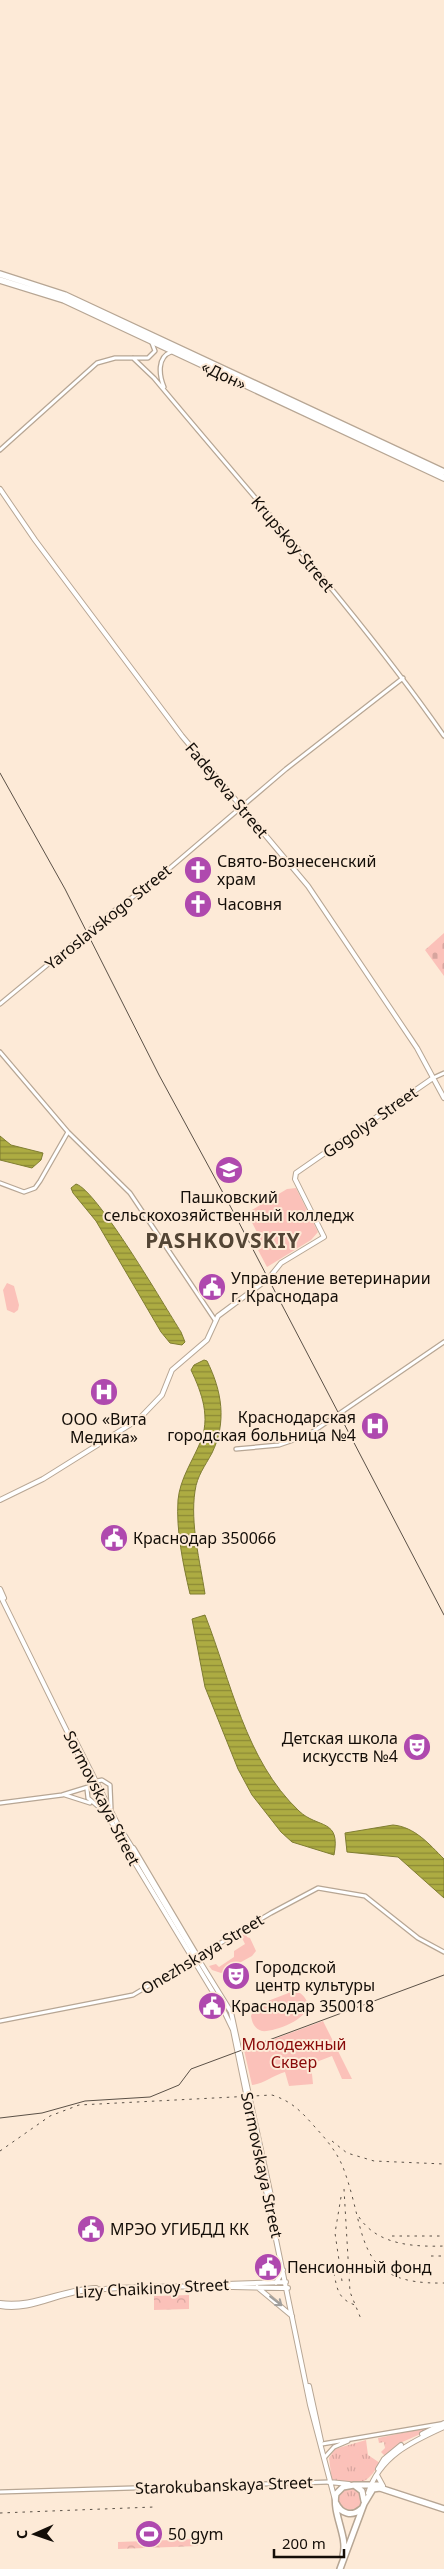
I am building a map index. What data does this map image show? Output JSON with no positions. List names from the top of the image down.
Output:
{
  "streets": {
    "highway": ["«Дон»", "Sormovskaya Street"],
    "main road": [
      "Fadeyeva Street",
      "Gogolya Street",
      "Lizy Chaikinoy Street",
      "Starokubanskaya Street"
    ],
    "street": ["Krupskoy Street", "Yaroslavskogo Street", "Onezhskaya Street"]
  },
  "crossings": [
    ["Krupskoy Street", "Yaroslavskogo Street"],
    ["Fadeyeva Street", "Yaroslavskogo Street"],
    ["Fadeyeva Street", "Gogolya Street"],
    ["Sormovskaya Street", "Onezhskaya Street"],
    ["Sormovskaya Street", "Lizy Chaikinoy Street"],
    ["Sormovskaya Street", "Starokubanskaya Street"]
  ],
  "districts": ["PASHKOVSKIY"],
  "parks": ["Молодежный Сквер"],
  "places": {
    "church": ["Свято-Вознесенский храм", "Часовня"],
    "school or university": ["Пашковский сельскохозяйственный колледж"],
    "public building": [
      "Управление ветеринарии г. Краснодара",
      "Краснодар 350066",
      "Краснодар 350018",
      "МРЭО УГИБДД КК",
      "Пенсионный фонд"
    ],
    "hospital": ["ООО «Вита Медика»", "Краснодарская городская больница №4"],
    "theatre": ["Детская школа искусств №4", "Городской центр культуры"],
    "sports": ["50 gym"]
  },
  "scale_bar": "200 m",
  "north": "left"
}
